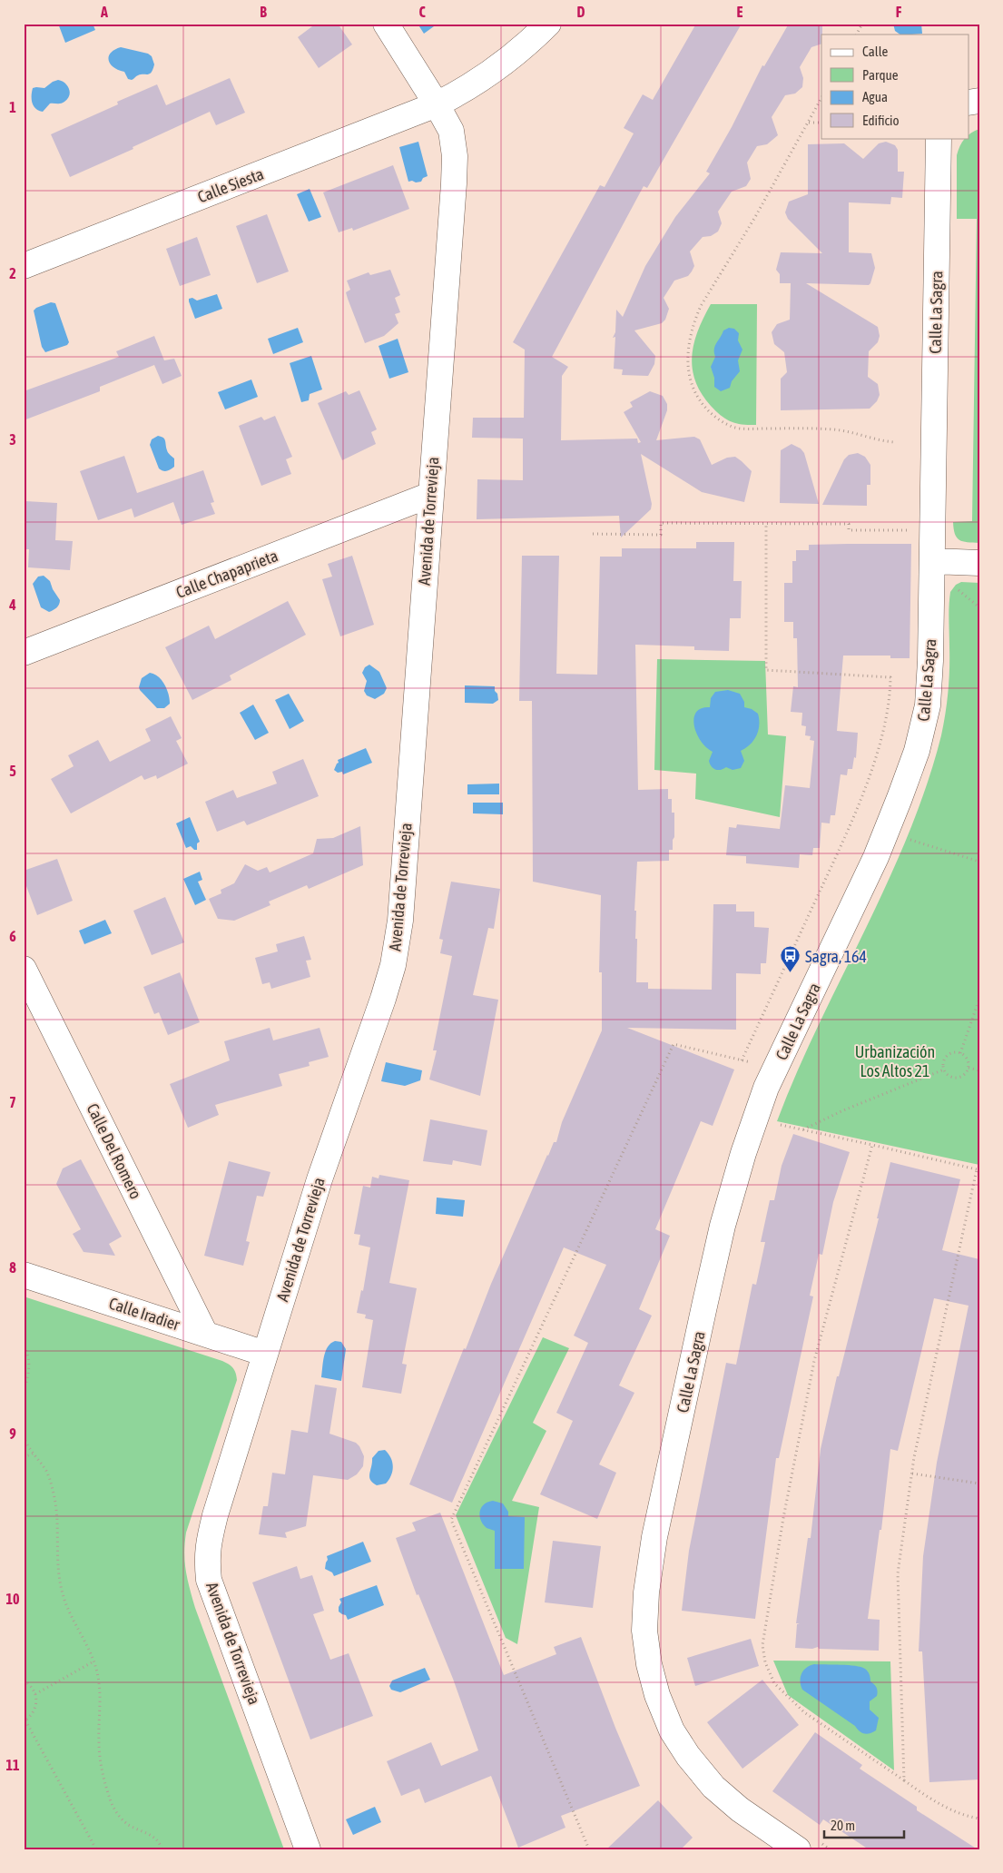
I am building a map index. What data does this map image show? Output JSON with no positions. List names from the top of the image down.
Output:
{
  "streets": {
    "street": [
      "Calle Siesta",
      "Calle La Sagra",
      "Avenida de Torrevieja",
      "Calle Chapaprieta",
      "Calle Del Romero",
      "Calle Iradier"
    ]
  },
  "crossings": [
    ["Calle Siesta", "Avenida de Torrevieja"],
    ["Avenida de Torrevieja", "Calle Chapaprieta"],
    ["Avenida de Torrevieja", "Calle Iradier"],
    ["Calle Del Romero", "Calle Iradier"]
  ],
  "parks": ["Urbanización Los Altos 21"],
  "places": {
    "bus stop": ["Sagra, 164"]
  },
  "legend": [
    "Calle",
    "Parque",
    "Agua",
    "Edificio"
  ],
  "scale_bar": "20 m",
  "grid": {
    "columns": [
      "A",
      "B",
      "C",
      "D",
      "E",
      "F"
    ],
    "rows": [
      "1",
      "2",
      "3",
      "4",
      "5",
      "6",
      "7",
      "8",
      "9",
      "10",
      "11"
    ]
  }
}
